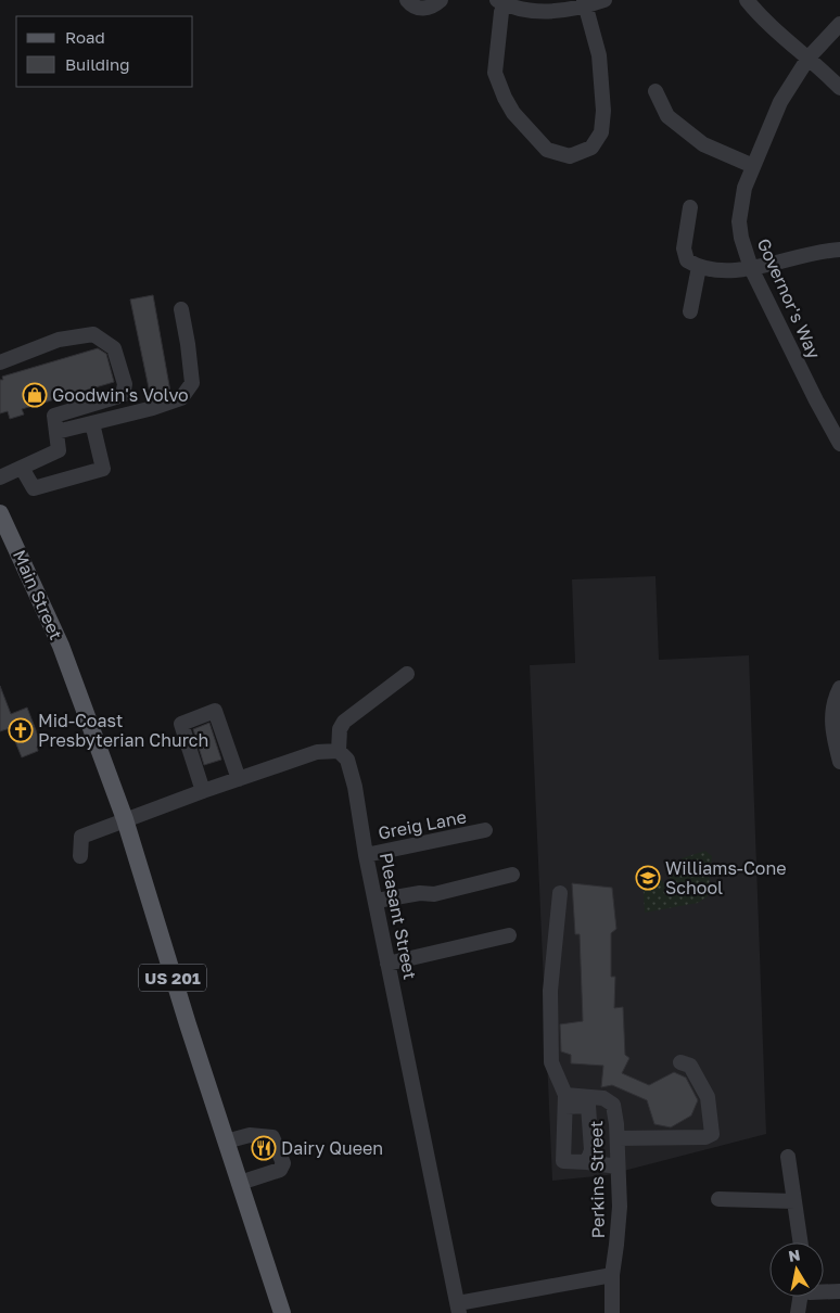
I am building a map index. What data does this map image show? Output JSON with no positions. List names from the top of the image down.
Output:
{
  "streets": {
    "main road": ["Main Street", "US 201"],
    "street": [
      "Governor's Way",
      "Greig Lane",
      "Pleasant Street",
      "Perkins Street"
    ]
  },
  "crossings": [
    ["Main Street", "US 201"],
    ["Greig Lane", "Pleasant Street"]
  ],
  "places": {
    "shop": ["Goodwin's Volvo"],
    "church": ["Mid-Coast Presbyterian Church"],
    "school or university": ["Williams-Cone School"],
    "restaurant": ["Dairy Queen"]
  },
  "legend": ["Road", "Building"],
  "north": "top"
}
